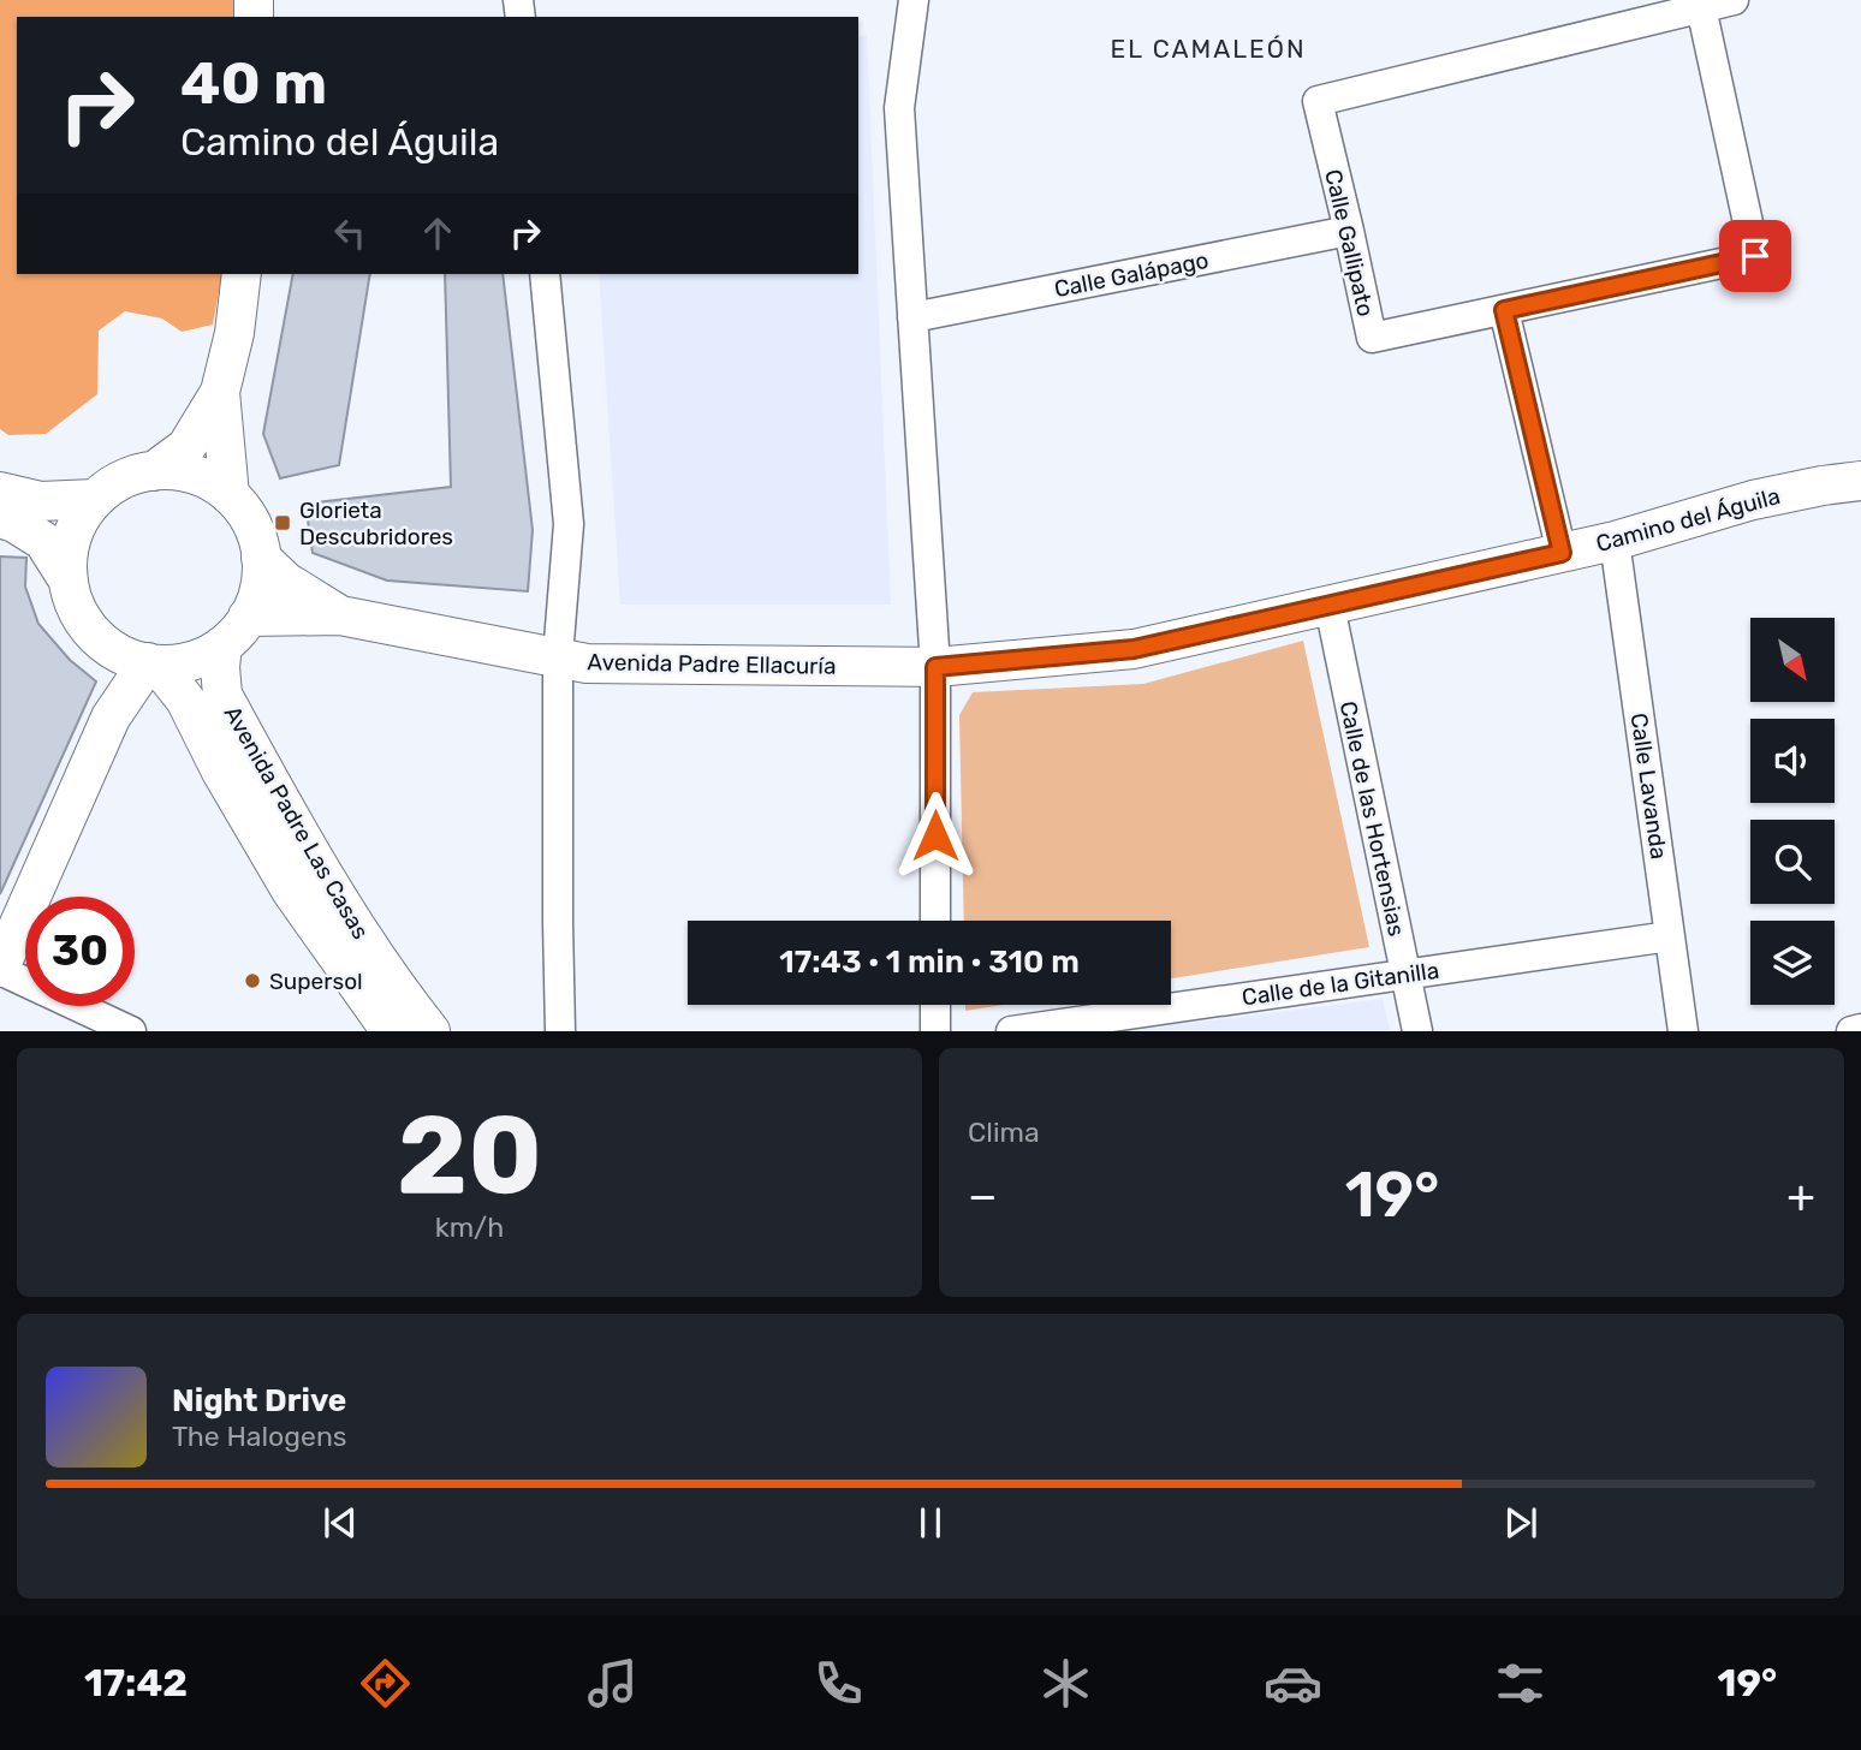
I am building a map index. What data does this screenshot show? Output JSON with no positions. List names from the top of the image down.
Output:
{
  "streets": {
    "street": [
      "Calle Gallipato",
      "Calle Galápago",
      "Camino del Águila",
      "Avenida Padre Ellacuría",
      "Calle Lavanda",
      "Calle de las Hortensias",
      "Avenida Padre Las Casas",
      "Calle de la Gitanilla"
    ]
  },
  "crossings": [
    ["Calle Gallipato", "Calle Galápago"],
    ["Camino del Águila", "Avenida Padre Ellacuría"],
    ["Camino del Águila", "Calle Lavanda"],
    ["Camino del Águila", "Calle de las Hortensias"],
    ["Calle Lavanda", "Calle de la Gitanilla"],
    ["Calle de las Hortensias", "Calle de la Gitanilla"]
  ],
  "districts": ["EL CAMALEÓN"],
  "places": {
    "transit": ["Glorieta Descubridores"],
    "other": ["Supersol"]
  },
  "north": "bottom right",
  "page": {
    "turn": ["40 m", "Camino del Águila"],
    "limit": "30",
    "trip": "17:43 · 1 min · 310 m",
    "tile": [
      ["20", "km/h"],
      "Clima"
    ],
    "heat": ["−", "19°", "+"],
    "song": ["Night Drive", "The Halogens"],
    "tabs": ["17:42", "19°"]
  }
}
